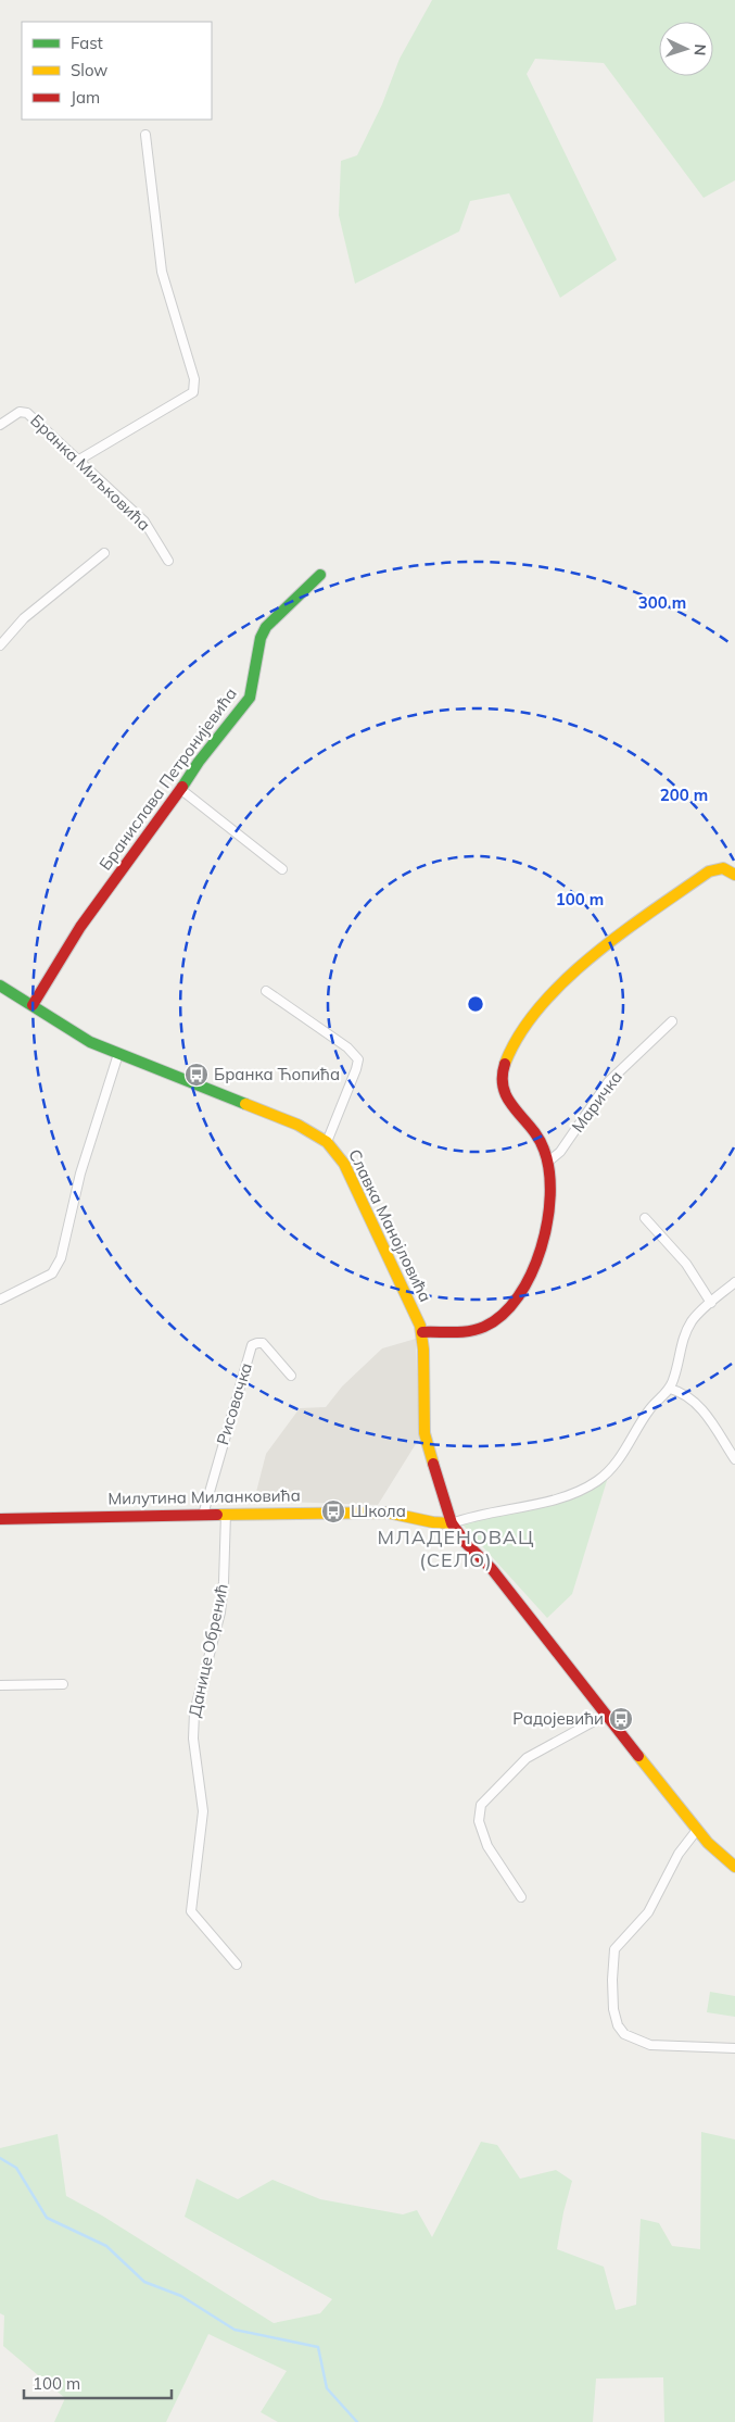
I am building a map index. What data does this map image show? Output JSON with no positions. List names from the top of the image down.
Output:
{
  "streets": {
    "street": [
      "Бранка Миљковића",
      "Бранислава Петронијевића",
      "Маричка",
      "Славка Манојловића",
      "Рисовачка",
      "Милутина Миланковића",
      "Данице Обренић"
    ]
  },
  "crossings": [
    ["Бранислава Петронијевића", "Славка Манојловића"],
    ["Славка Манојловића", "Милутина Миланковића"],
    ["Рисовачка", "Милутина Миланковића"],
    ["Милутина Миланковића", "Данице Обренић"]
  ],
  "districts": ["МЛАДЕНОВАЦ (СЕЛО)"],
  "places": {
    "bus stop": ["Бранка Ћопића", "Школа", "Радојевићи"]
  },
  "legend": ["Fast", "Slow", "Jam"],
  "scale_bar": "100 m",
  "north": "right",
  "rings": ["300 m", "200 m", "100 m"]
}
